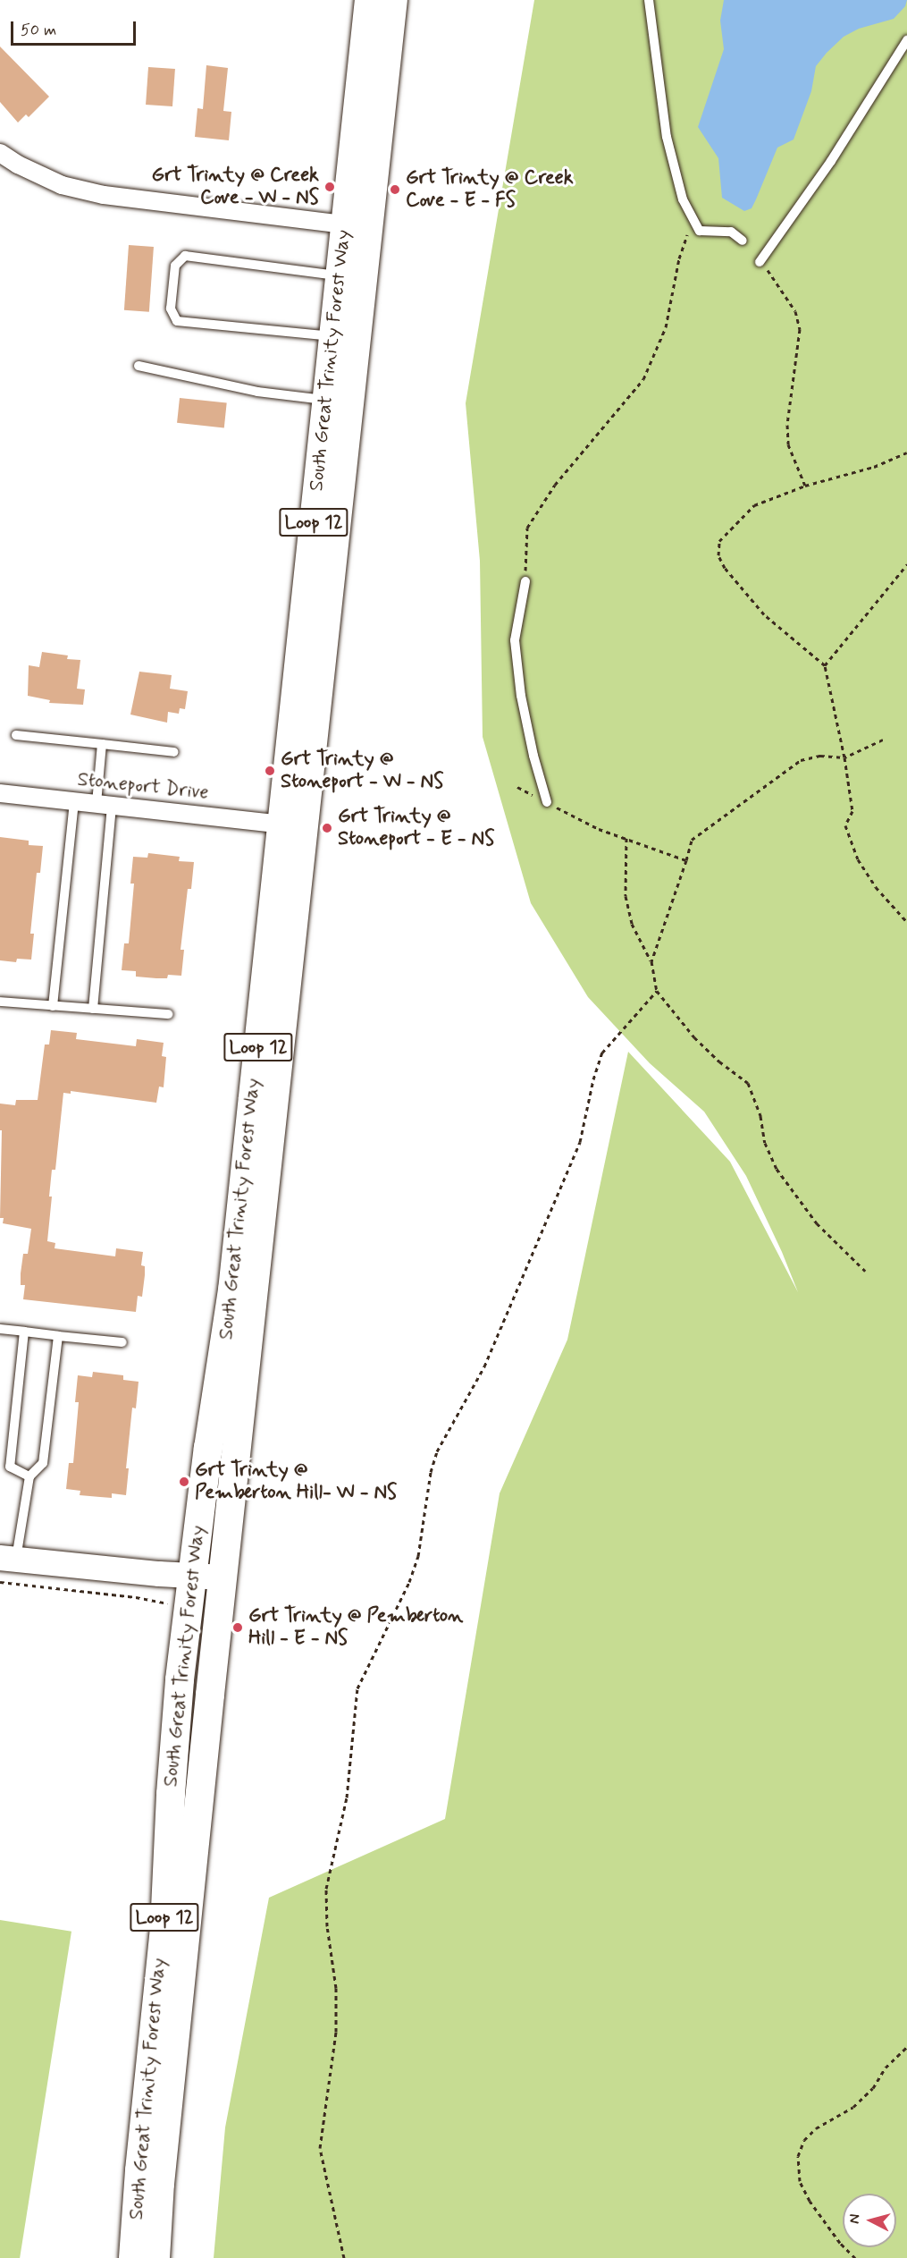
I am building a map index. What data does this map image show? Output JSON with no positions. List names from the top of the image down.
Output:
{
  "streets": {
    "main road": ["South Great Trinity Forest Way", "Loop 12"],
    "street": ["Stoneport Drive"]
  },
  "crossings": [
    ["South Great Trinity Forest Way", "Stoneport Drive"]
  ],
  "places": [
    "Grt Trinty @ Creek Cove - W - NS",
    "Grt Trinty @ Creek Cove - E - FS",
    "Grt Trinty @ Stoneport - W - NS",
    "Grt Trinty @ Stoneport - E - NS",
    "Grt Trinty @ Pemberton Hill- W - NS",
    "Grt Trinty @ Pemberton Hill - E - NS"
  ],
  "scale_bar": "50 m",
  "north": "left"
}
